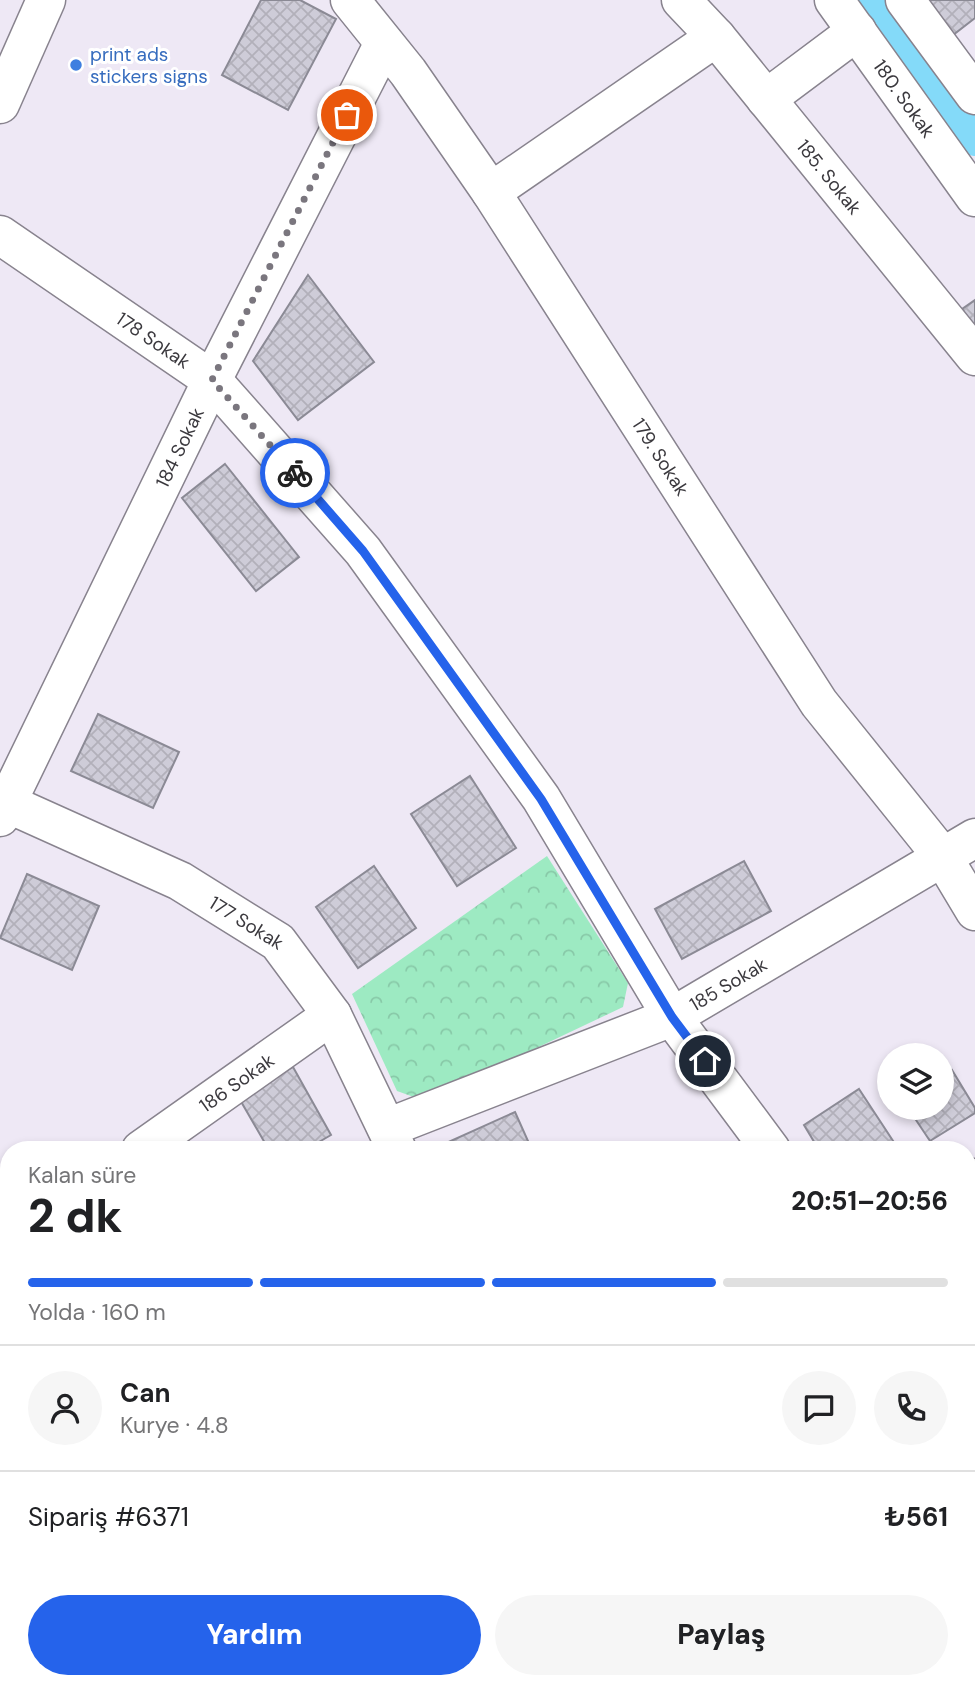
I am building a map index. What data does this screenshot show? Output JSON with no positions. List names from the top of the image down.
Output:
{
  "streets": {
    "street": [
      "180. Sokak",
      "185. Sokak",
      "178 Sokak",
      "184 Sokak",
      "179. Sokak",
      "177 Sokak",
      "185 Sokak",
      "186 Sokak"
    ]
  },
  "crossings": [
    ["178 Sokak", "184 Sokak"],
    ["178 Sokak", "185 Sokak"],
    ["184 Sokak", "179. Sokak"],
    ["184 Sokak", "177 Sokak"],
    ["179. Sokak", "185 Sokak"],
    ["177 Sokak", "185 Sokak"],
    ["177 Sokak", "186 Sokak"]
  ],
  "places": ["print ads stickers signs"],
  "page": {
    "heading": ["2 dk", "Kalan süre", "20:51–20:56"],
    "panel": [
      "Can",
      "Kurye · 4.8",
      "Sipariş #6371",
      "₺561"
    ],
    "bar": "Yolda · 160 m",
    "buttons": ["Yardım", "Paylaş"]
  }
}
